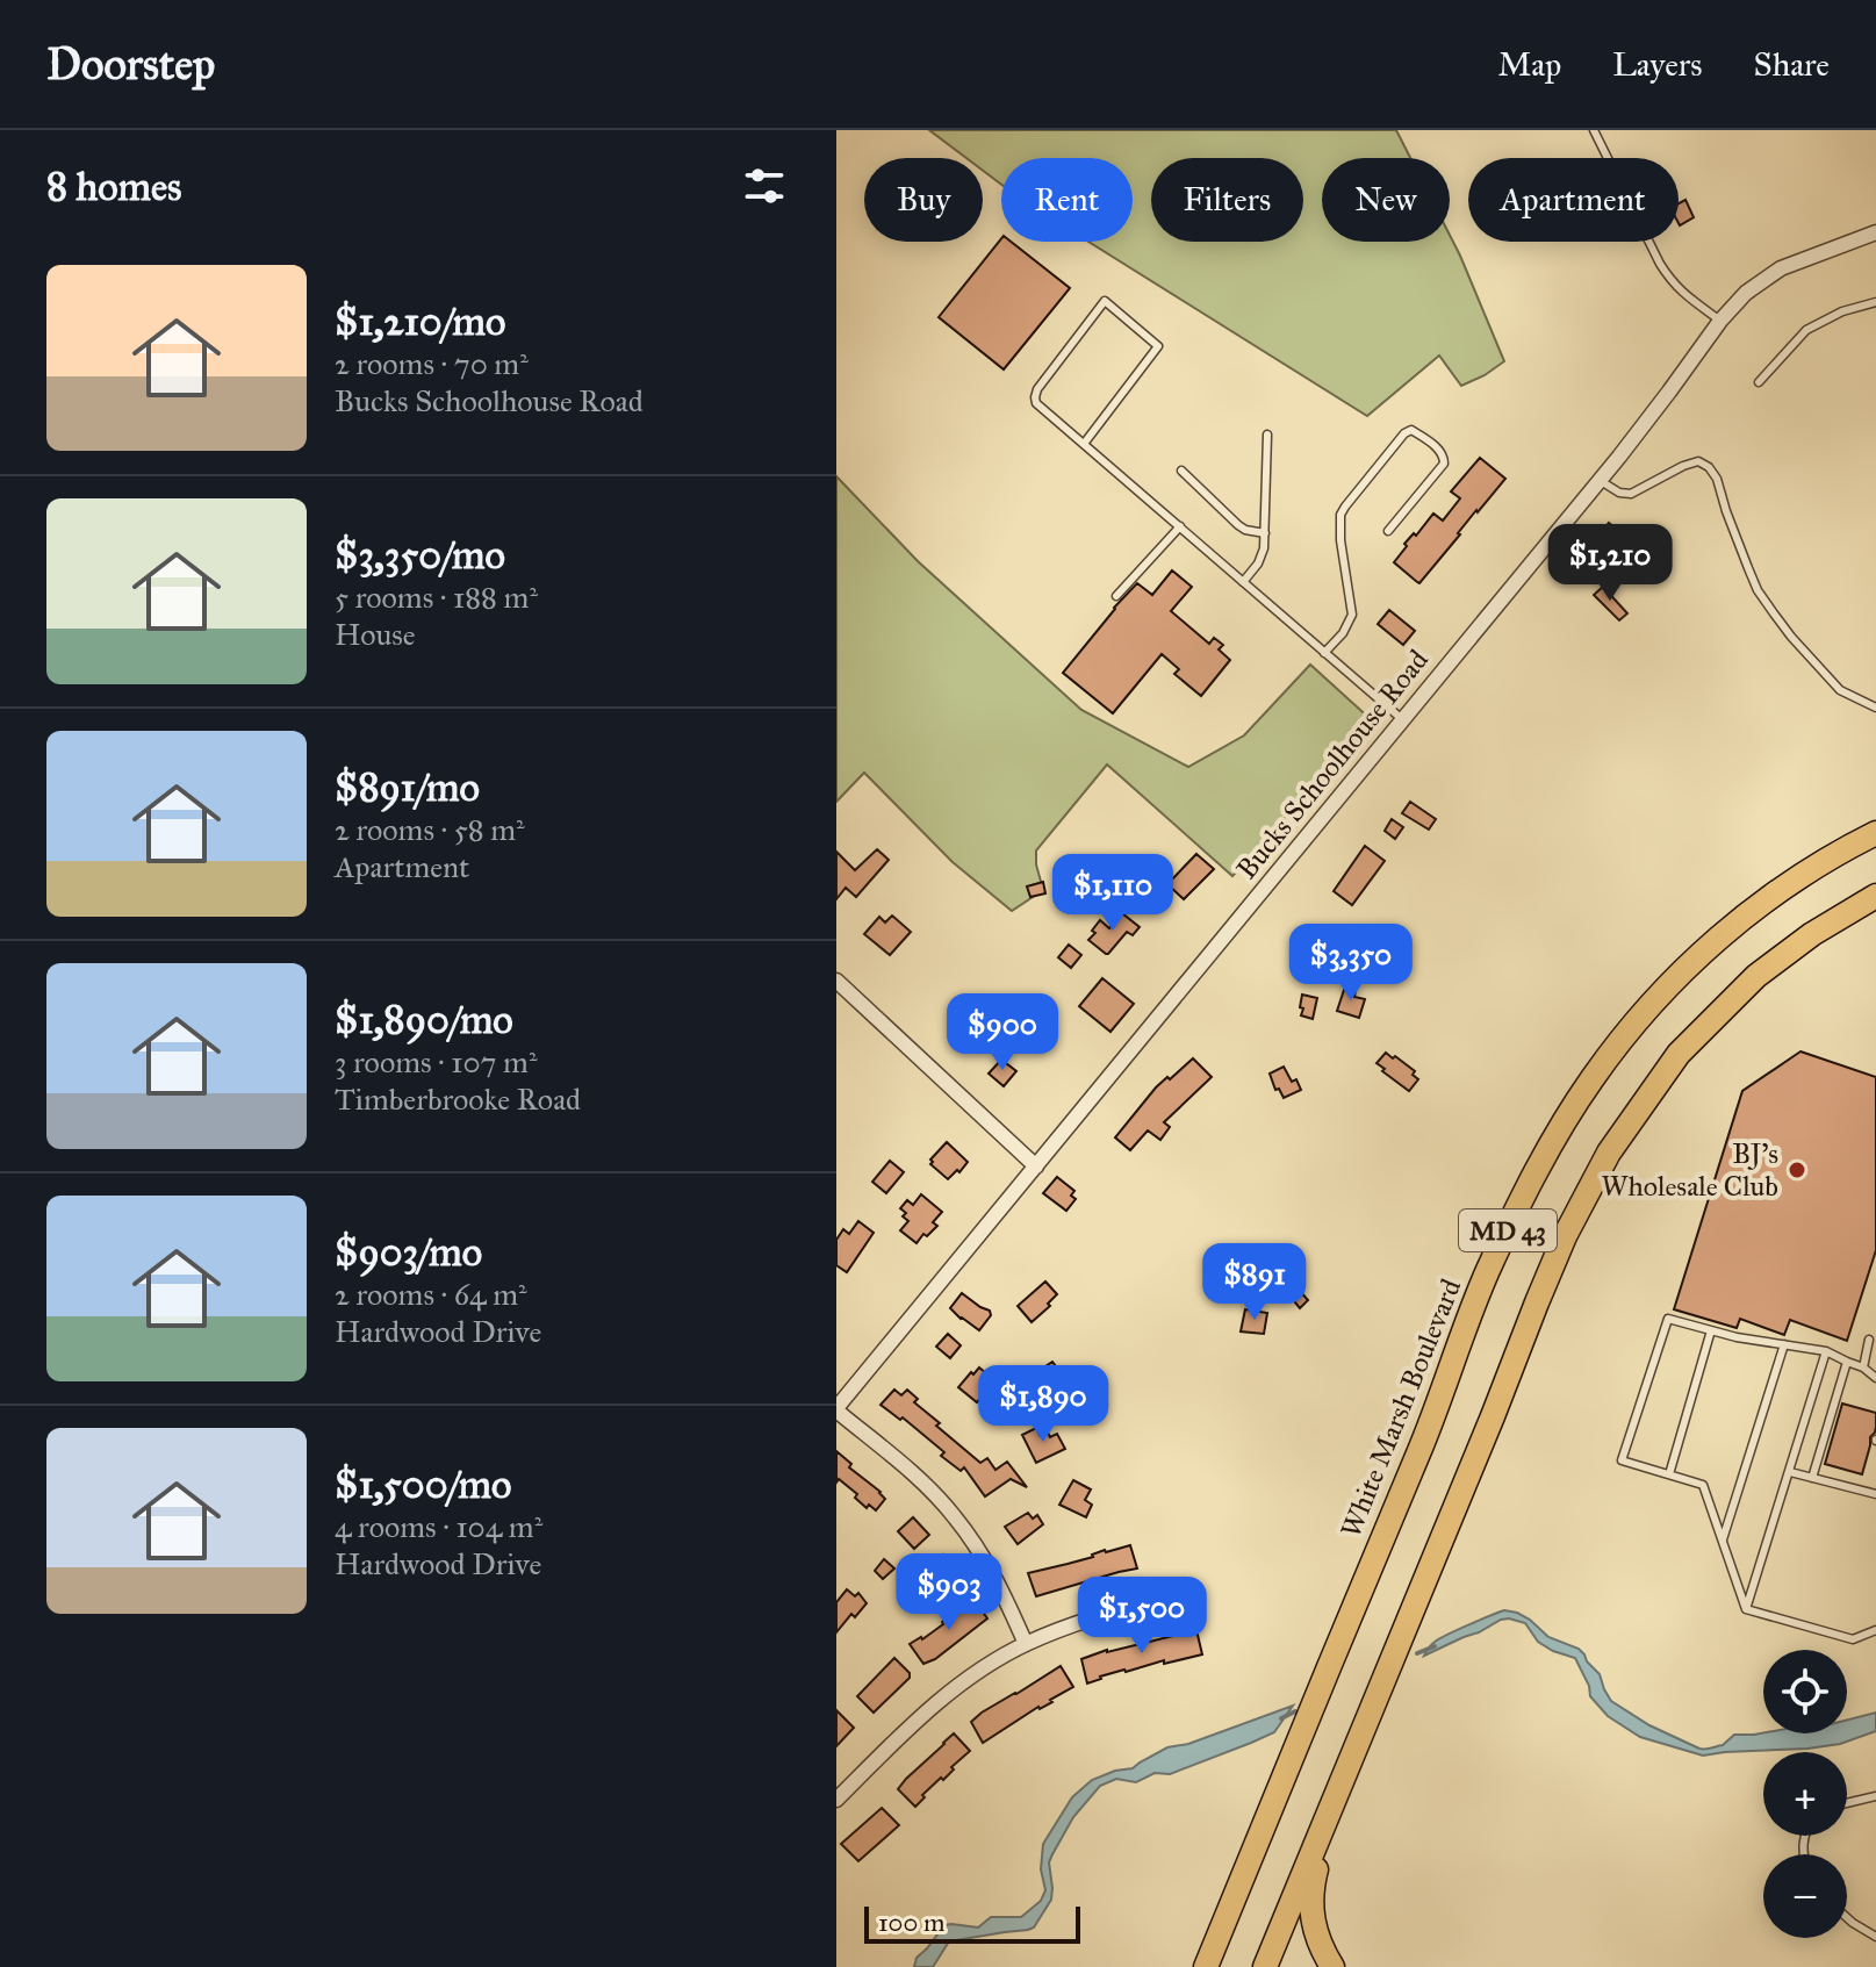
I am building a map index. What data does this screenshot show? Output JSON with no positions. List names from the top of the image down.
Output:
{
  "streets": {
    "highway": ["MD 43", "White Marsh Boulevard"],
    "street": ["Bucks Schoolhouse Road"]
  },
  "places": ["BJ's Wholesale Club"],
  "scale_bar": "100 m",
  "page": {
    "header": "Doorstep",
    "nav": ["Map", "Layers", "Share"],
    "heading": "8 homes",
    "chip": [
      "Buy",
      "Rent",
      "Filters",
      "New",
      "Apartment"
    ],
    "list": [
      {
        "name": "$1,210/mo",
        "note": "2 rooms · 70 m² · Bucks Schoolhouse Road"
      },
      {
        "name": "$3,350/mo",
        "note": "5 rooms · 188 m² · House"
      },
      {
        "name": "$891/mo",
        "note": "2 rooms · 58 m² · Apartment"
      },
      {
        "name": "$1,890/mo",
        "note": "3 rooms · 107 m² · Timberbrooke Road"
      },
      {
        "name": "$903/mo",
        "note": "2 rooms · 64 m² · Hardwood Drive"
      },
      {
        "name": "$1,500/mo",
        "note": "4 rooms · 104 m² · Hardwood Drive"
      }
    ],
    "price": [
      "$1,210",
      "$1,110",
      "$3,350",
      "$900",
      "$891",
      "$1,890",
      "$903",
      "$1,500"
    ],
    "map_buttons": ["+", "−"],
    "scale": "100 m"
  }
}
